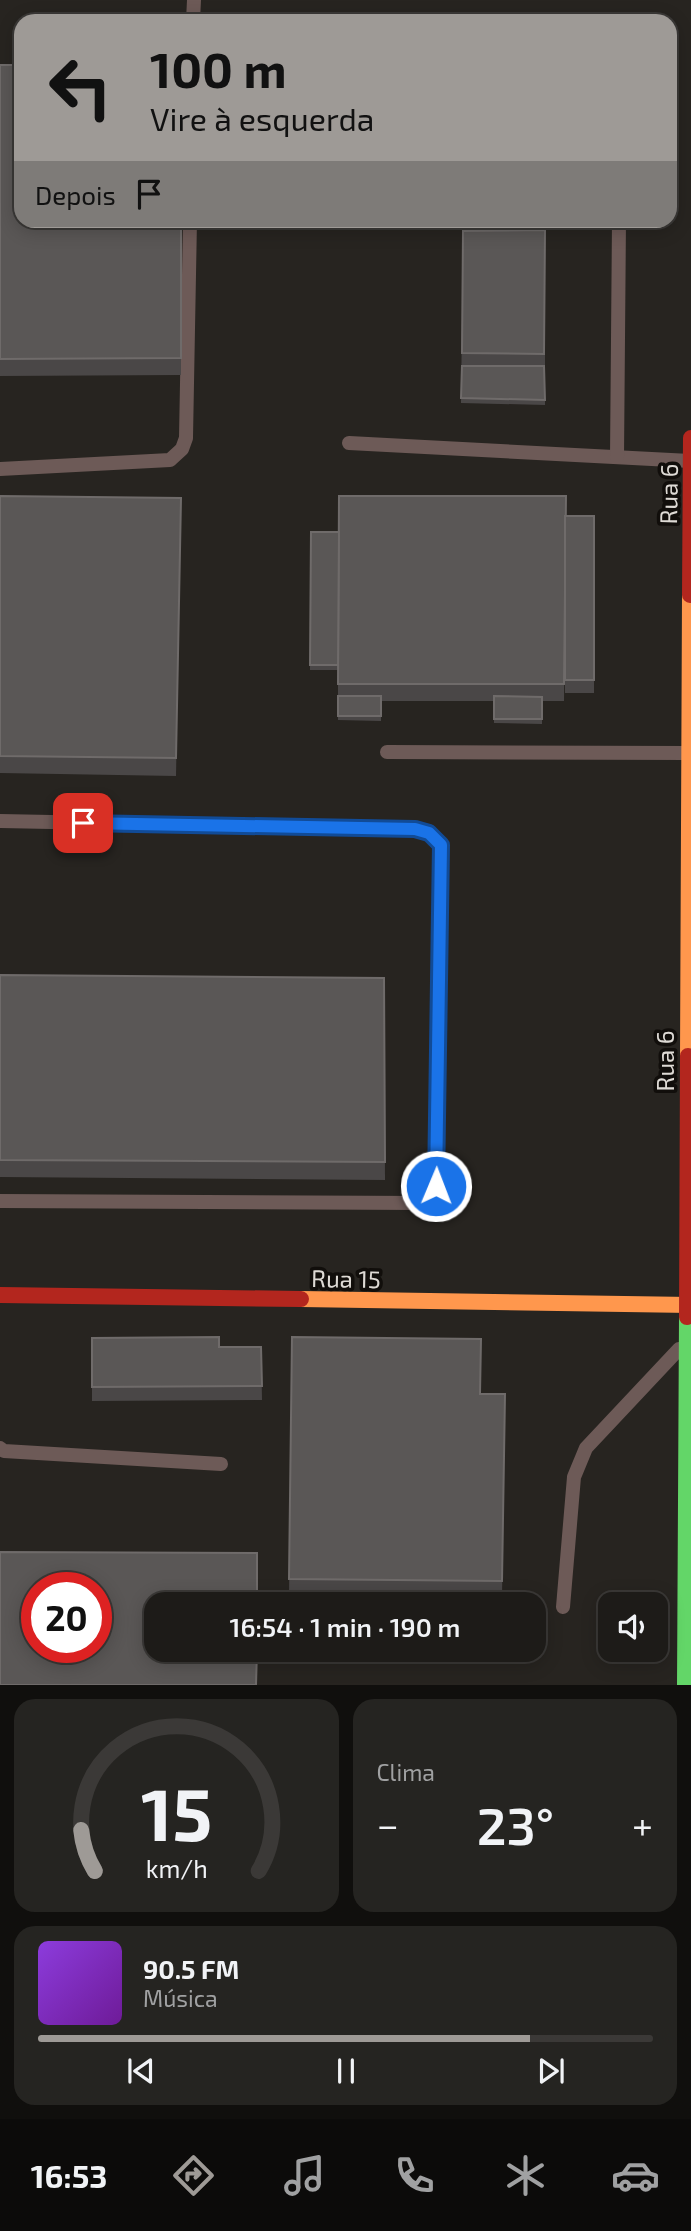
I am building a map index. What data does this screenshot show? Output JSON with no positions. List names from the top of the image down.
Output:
{
  "streets": {
    "street": ["Rua 6", "Rua 15"]
  },
  "crossings": [
    ["Rua 6", "Rua 15"]
  ],
  "page": {
    "turn": ["100 m", "Vire à esquerda"],
    "then": "Depois",
    "limit": "20",
    "trip": "16:54 · 1 min · 190 m",
    "tile": "Clima",
    "heat": ["−", "23°", "+"],
    "song": ["90.5 FM", "Música"],
    "tabs": "16:53",
    "gauge": ["15", "km/h"]
  }
}
